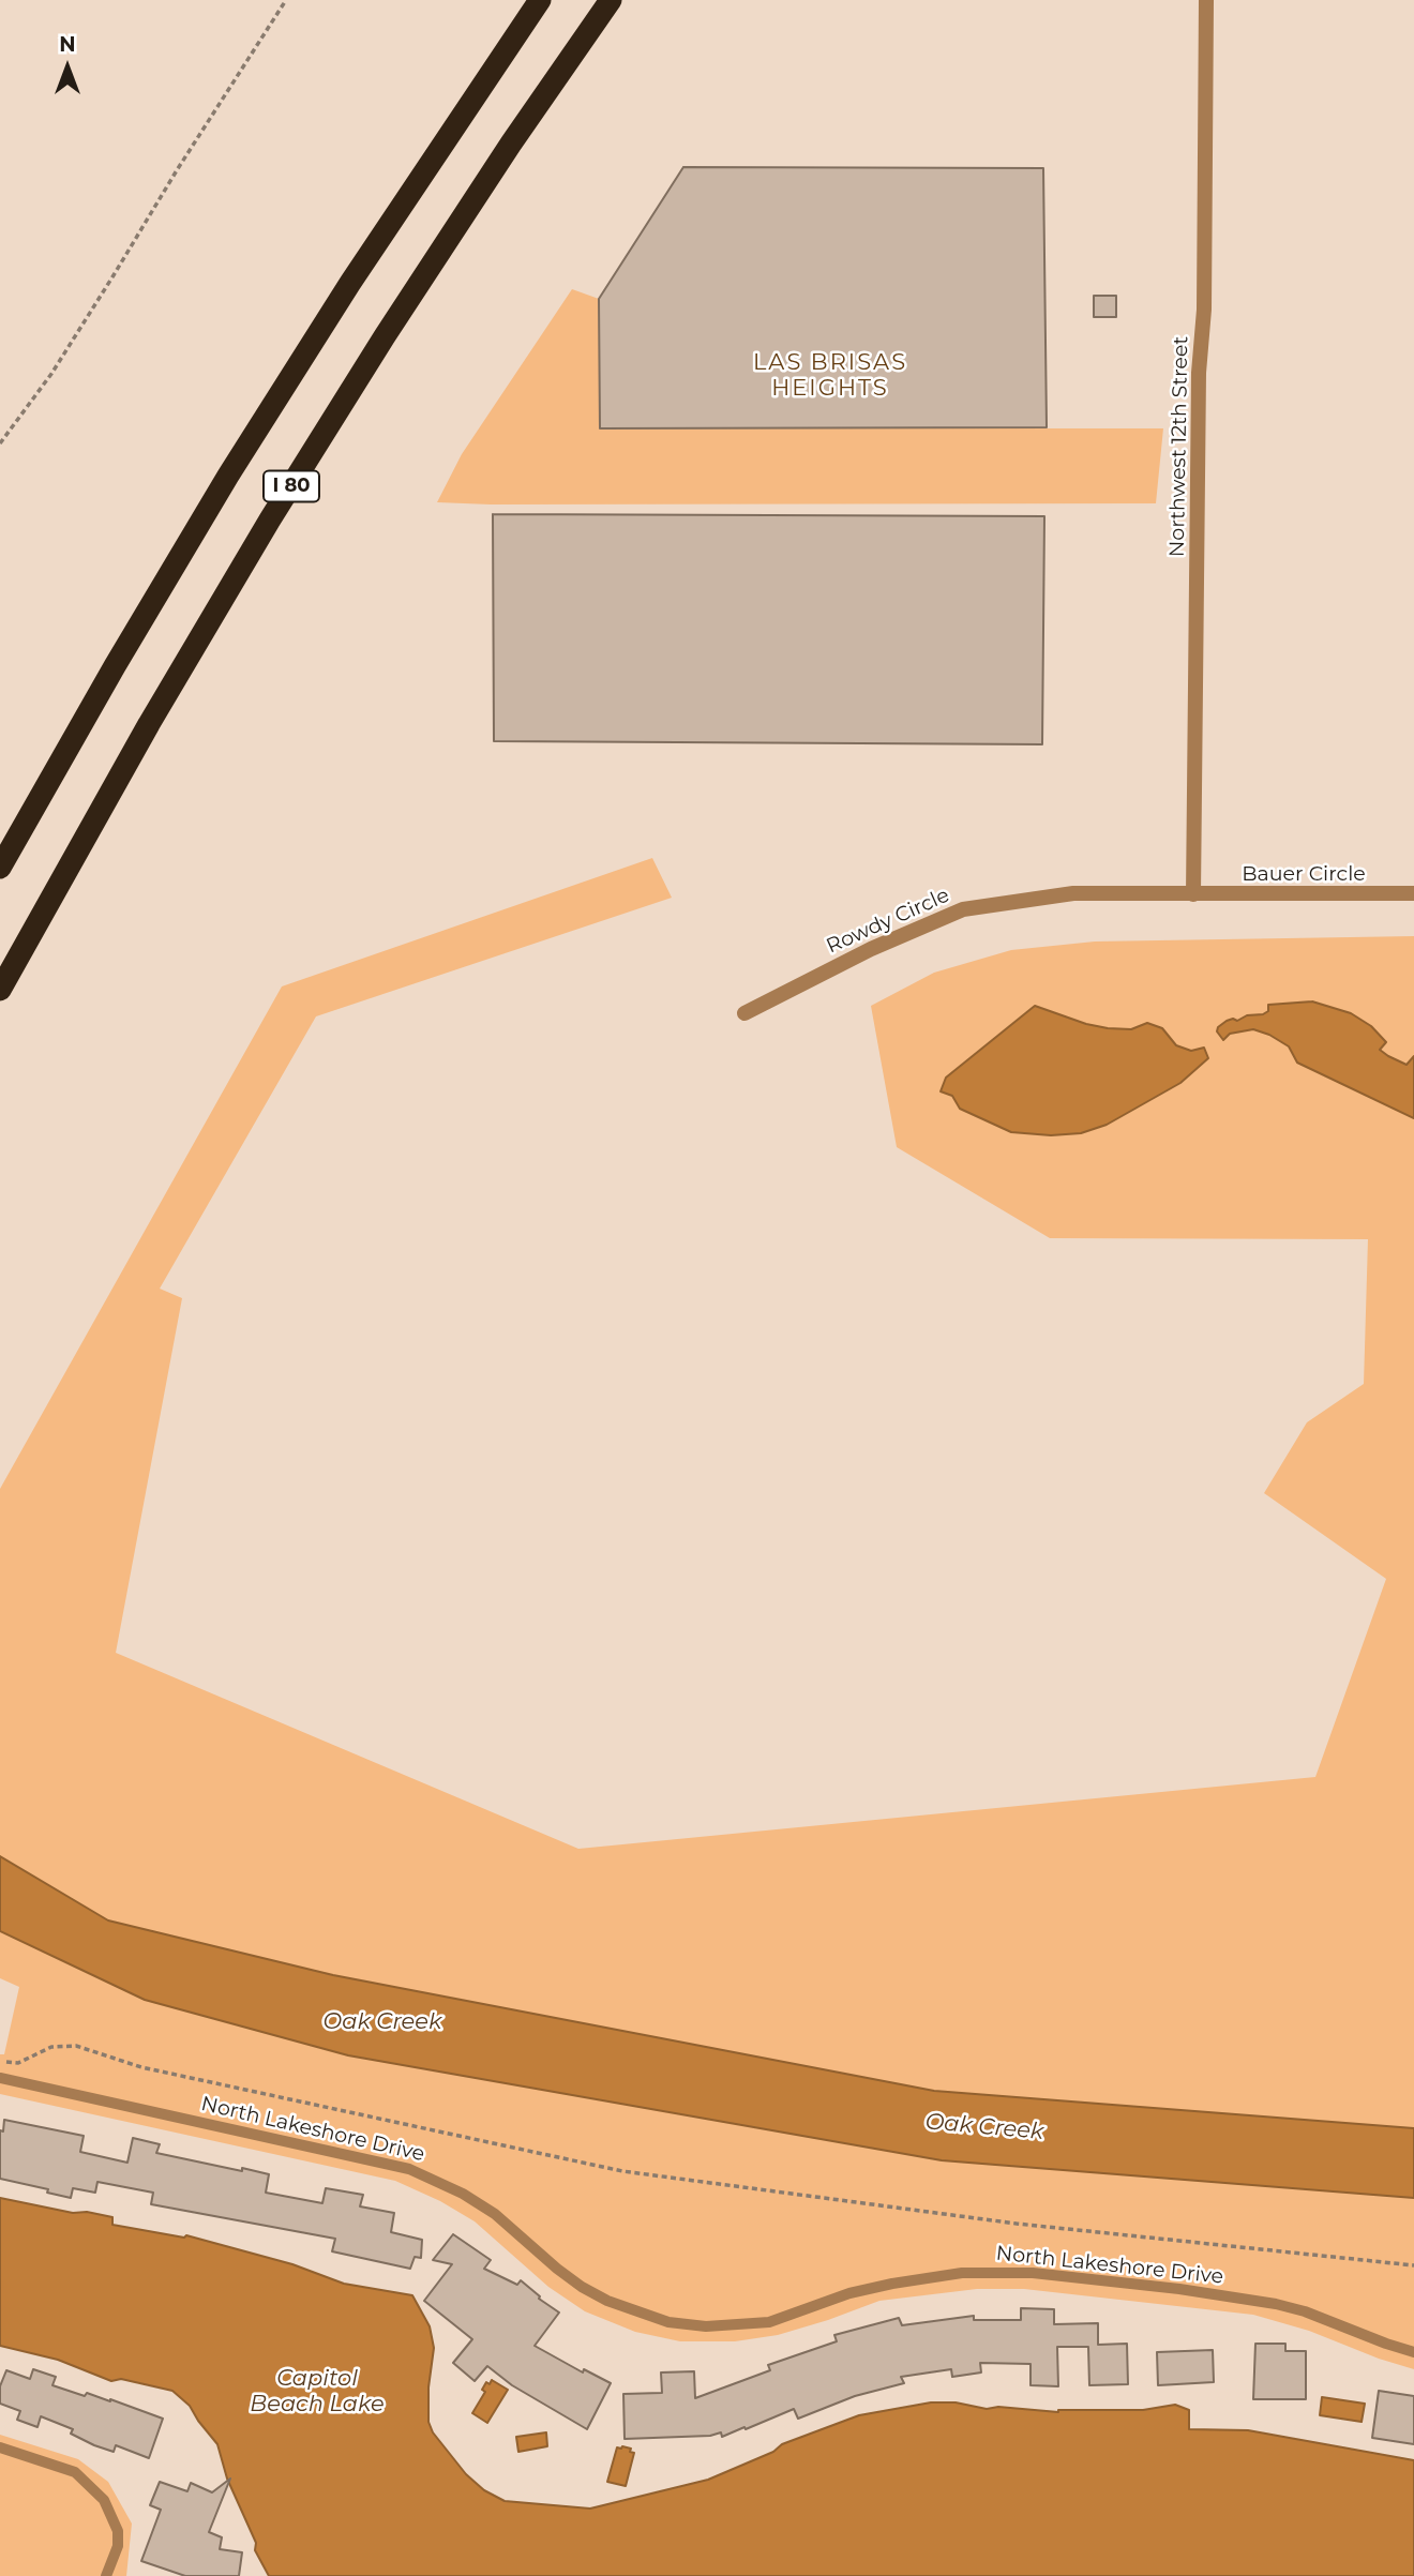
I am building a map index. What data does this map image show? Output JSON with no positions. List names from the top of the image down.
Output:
{
  "streets": {
    "highway": ["I 80"],
    "street": ["Northwest 12th Street", "Bauer Circle", "Rowdy Circle"],
    "lane": ["North Lakeshore Drive"]
  },
  "crossings": [
    ["Northwest 12th Street", "Bauer Circle"],
    ["Northwest 12th Street", "Rowdy Circle"],
    ["Bauer Circle", "Rowdy Circle"]
  ],
  "districts": ["LAS BRISAS HEIGHTS"],
  "water": ["Oak Creek", "Capitol Beach Lake"],
  "north": "top"
}
